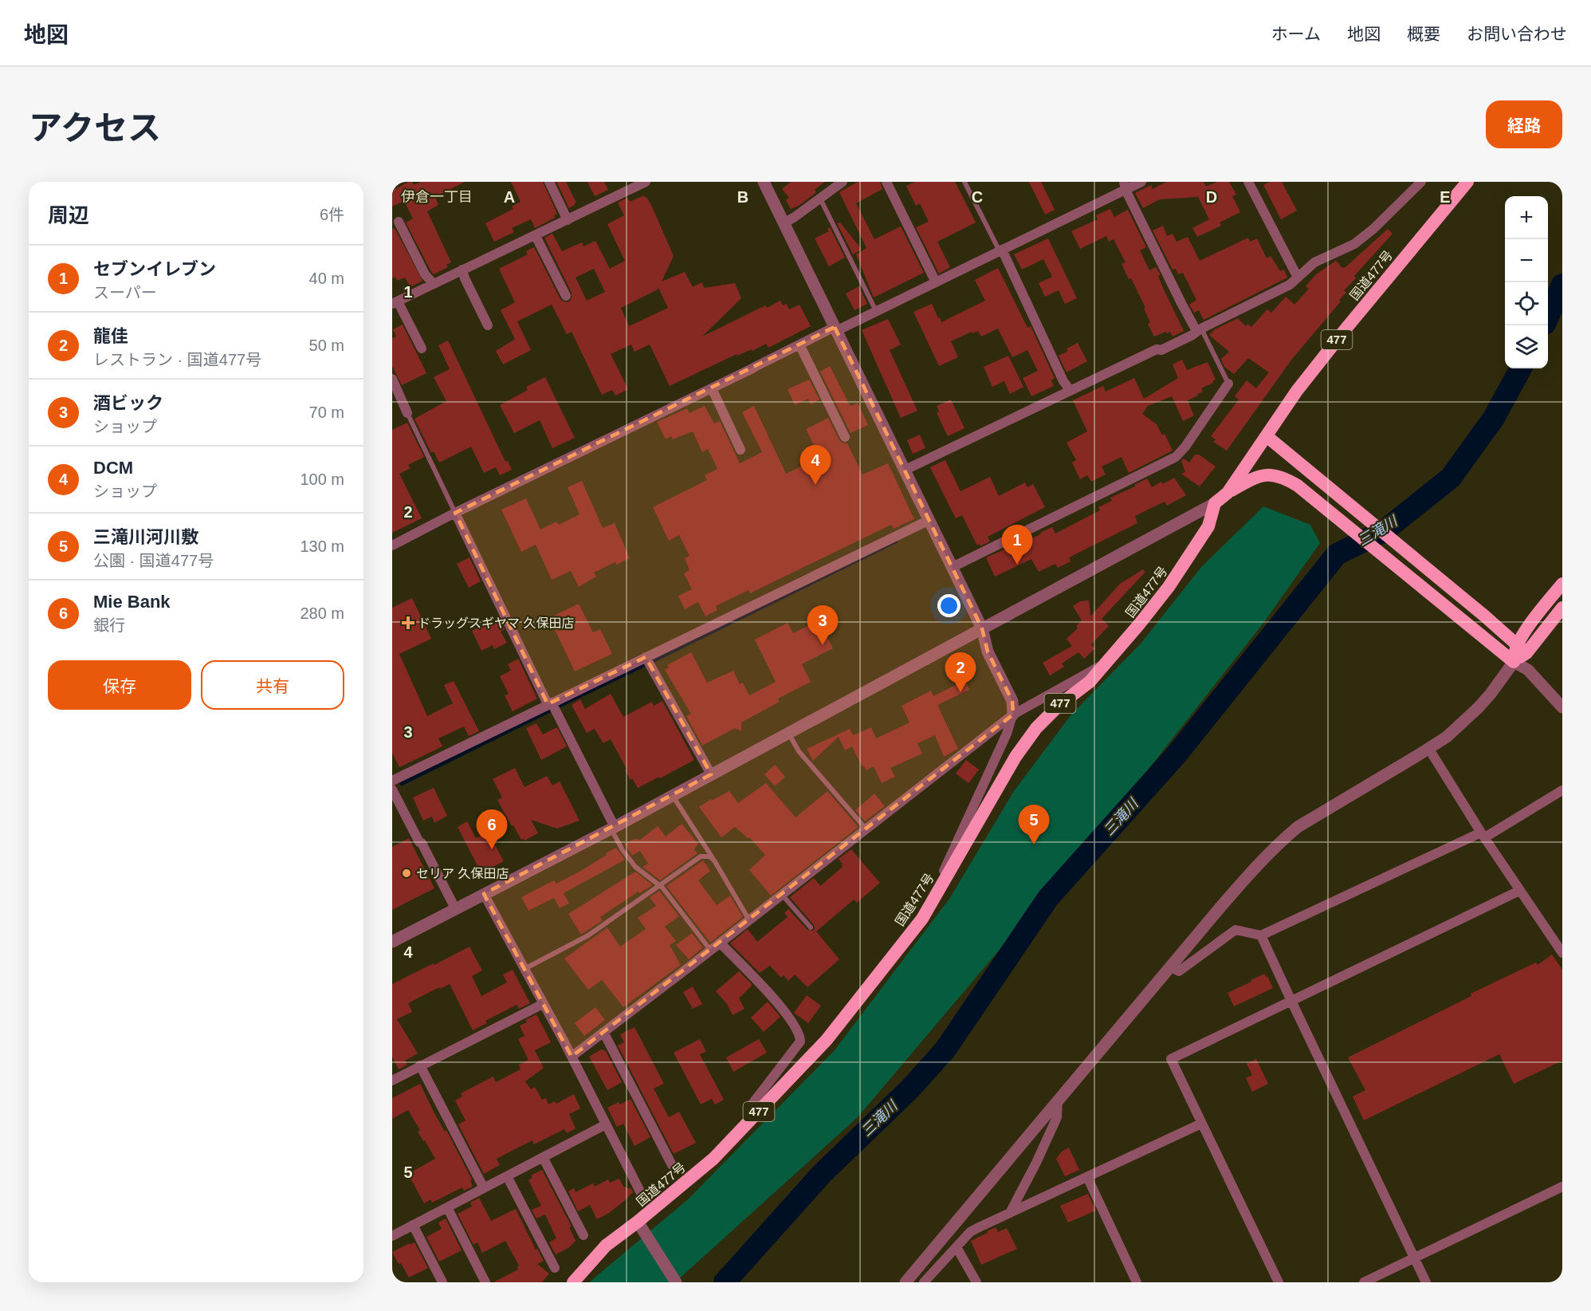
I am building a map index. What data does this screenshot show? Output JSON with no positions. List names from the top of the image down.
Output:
{
  "streets": {
    "highway": ["国道477号", "477"]
  },
  "districts": ["伊倉一丁目"],
  "water": ["三滝川"],
  "places": {
    "health": ["ドラッグスギヤマ 久保田店"],
    "other": ["セリア 久保田店"]
  },
  "page": {
    "header": "地図",
    "nav": [
      "ホーム",
      "地図",
      "概要",
      "お問い合わせ"
    ],
    "title": "アクセス",
    "buttons": [
      "経路",
      ["保存", "共有"]
    ],
    "heading": ["周辺", "6件"],
    "map_buttons": ["+", "−"],
    "list": [
      {
        "mark": "1",
        "name": "セブンイレブン",
        "note": "スーパー",
        "value": "40 m"
      },
      {
        "mark": "2",
        "name": "龍佳",
        "note": "レストラン · 国道477号",
        "value": "50 m"
      },
      {
        "mark": "3",
        "name": "酒ビック",
        "note": "ショップ",
        "value": "70 m"
      },
      {
        "mark": "4",
        "name": "DCM",
        "note": "ショップ",
        "value": "100 m"
      },
      {
        "mark": "5",
        "name": "三滝川河川敷",
        "note": "公園 · 国道477号",
        "value": "130 m"
      },
      {
        "mark": "6",
        "name": "Mie Bank",
        "note": "銀行",
        "value": "280 m"
      }
    ],
    "pins": [
      "4",
      "1",
      "3",
      "2",
      "5",
      "6"
    ]
  },
  "grid": {
    "columns": [
      "A",
      "B",
      "C",
      "D",
      "E"
    ],
    "rows": [
      "1",
      "2",
      "3",
      "4",
      "5"
    ]
  }
}
